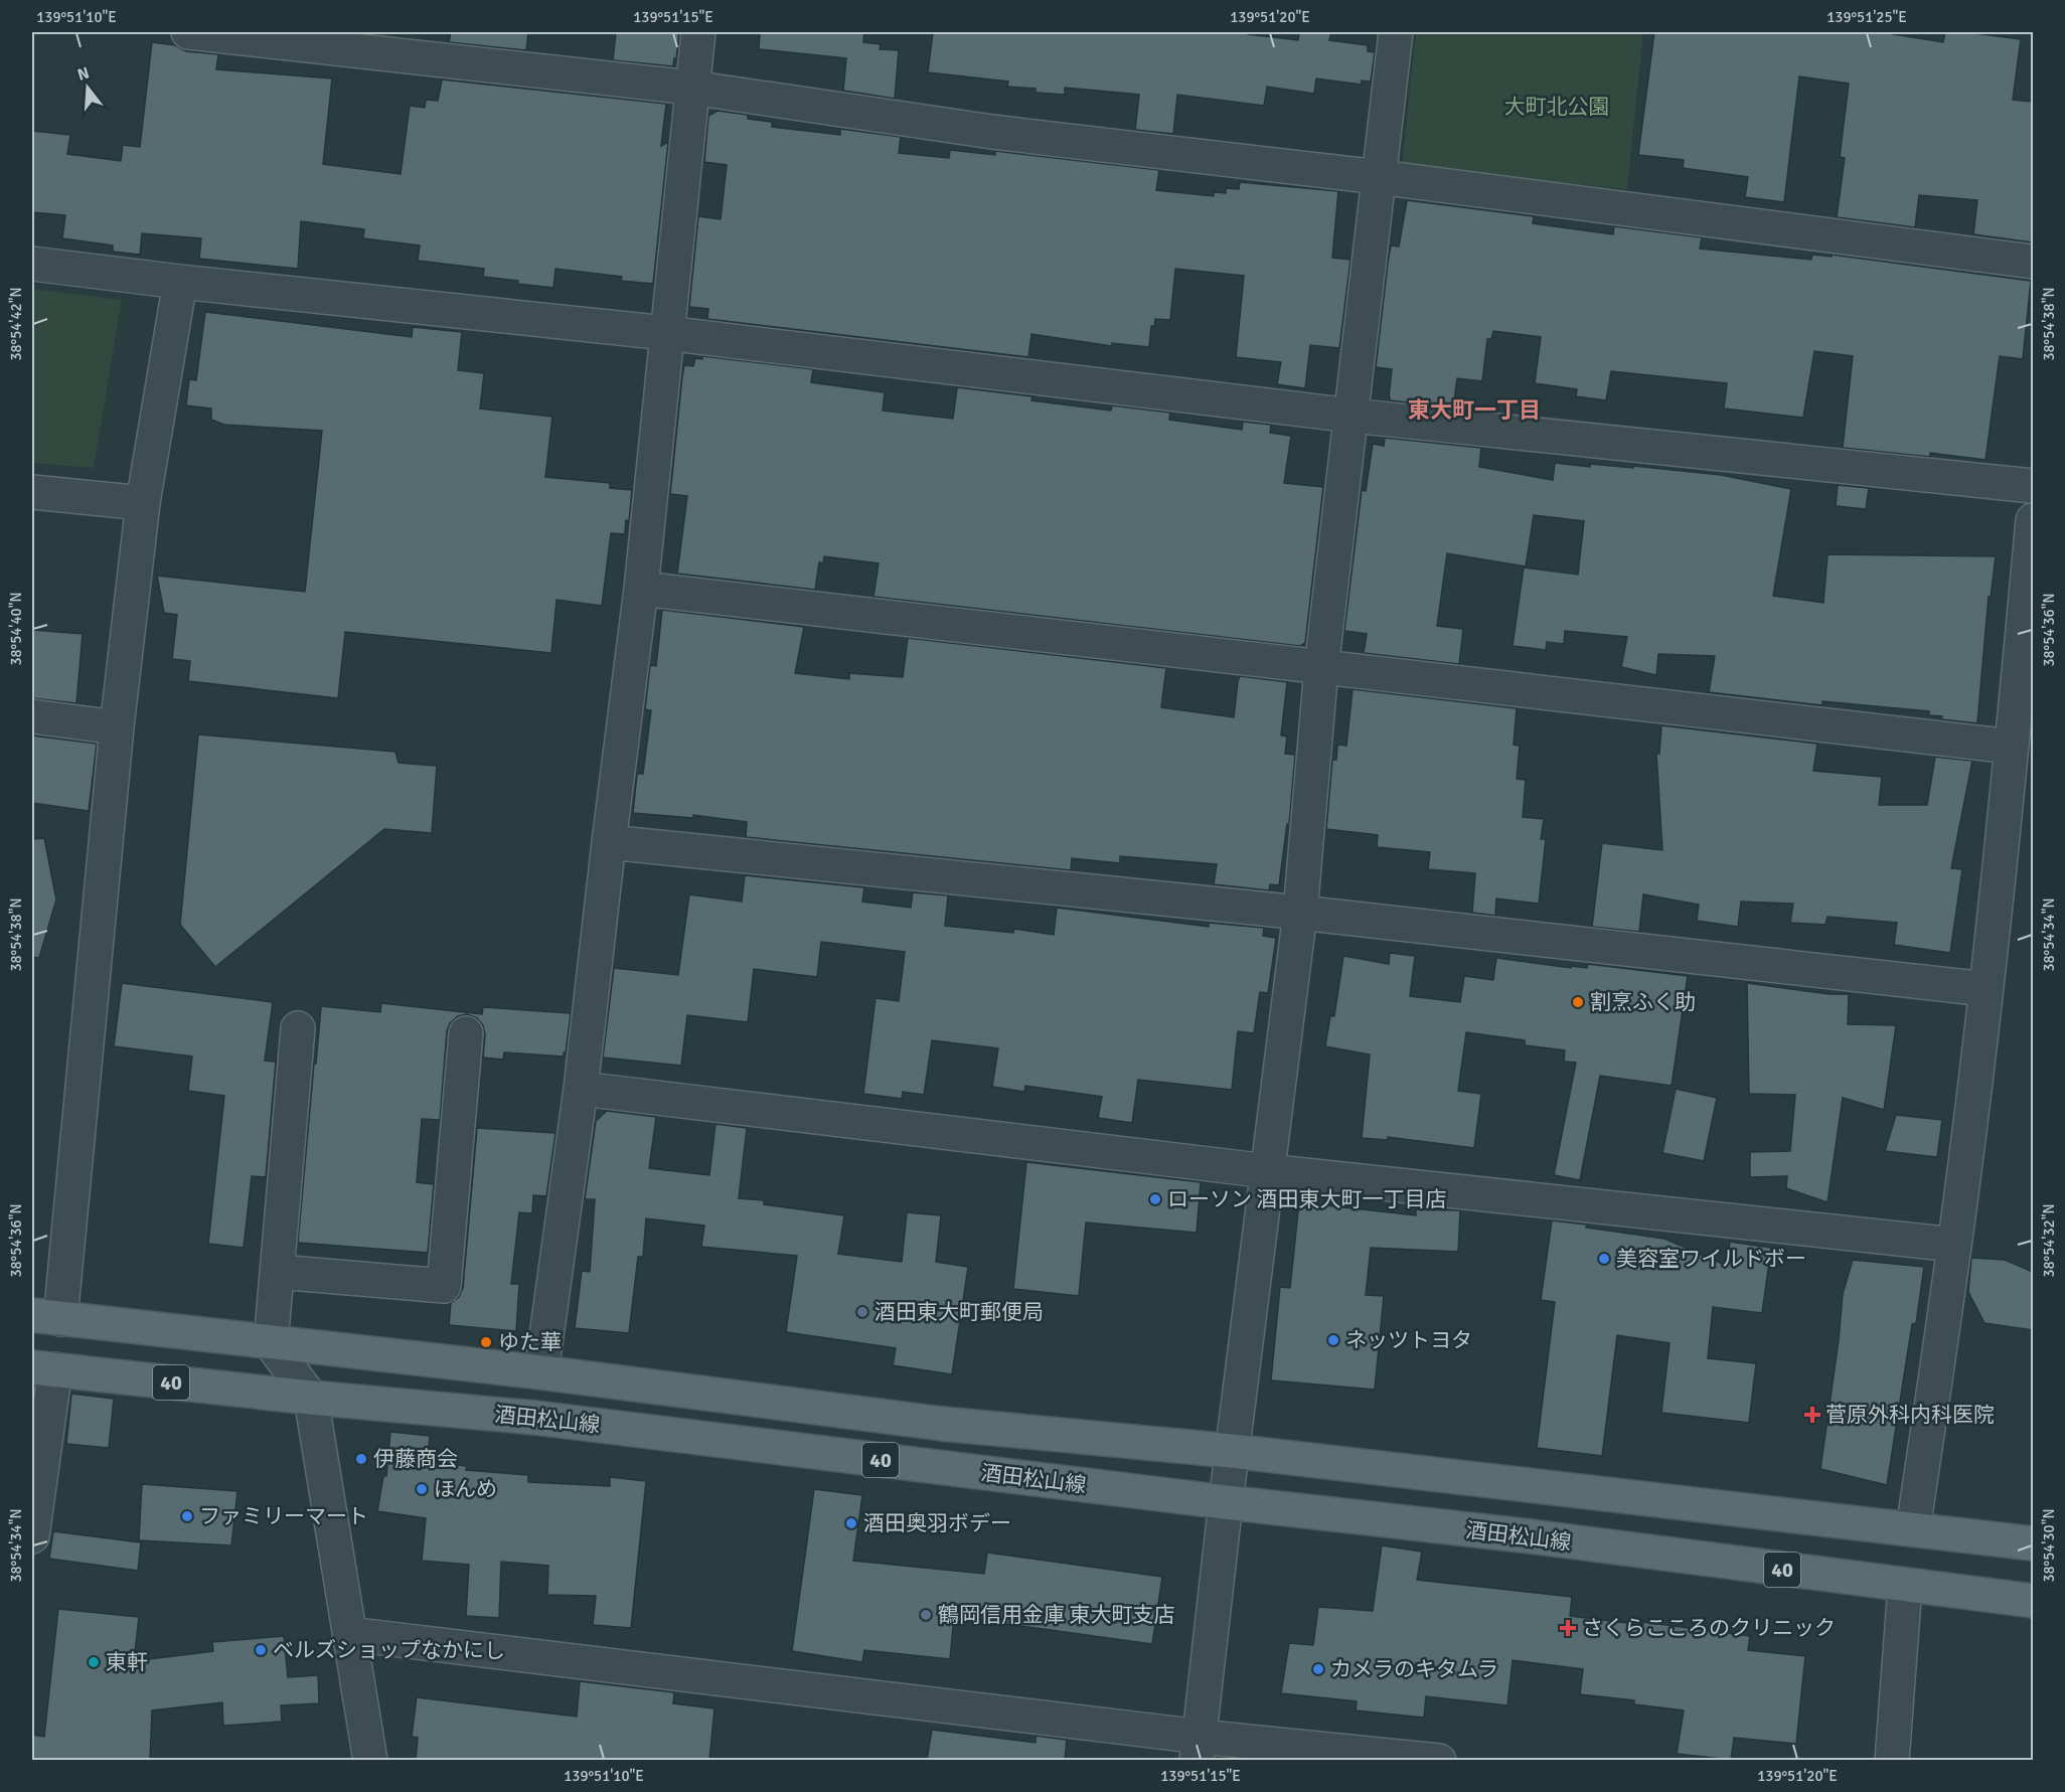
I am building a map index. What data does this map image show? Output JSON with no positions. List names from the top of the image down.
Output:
{
  "streets": {
    "main road": ["40", "酒田松山線"]
  },
  "districts": ["東大町一丁目"],
  "parks": ["大町北公園"],
  "places": {
    "other": [
      "割烹ふく助",
      "ローソン 酒田東大町一丁目店",
      "美容室ワイルドボー",
      "酒田東大町郵便局",
      "ネッツトヨタ",
      "ゆた華",
      "伊藤商会",
      "ほんめ",
      "ファミリーマート",
      "酒田奥羽ボデー",
      "鶴岡信用金庫 東大町支店",
      "ベルズショップなかにし",
      "東軒",
      "カメラのキタムラ"
    ],
    "health": ["菅原外科内科医院", "さくらこころのクリニック"]
  },
  "north": "top",
  "coordinates": [
    "139°51'10\"E",
    "139°51'15\"E",
    "139°51'20\"E",
    "139°51'25\"E",
    "38°54'42\"N",
    "38°54'38\"N",
    "38°54'40\"N",
    "38°54'36\"N",
    "38°54'34\"N",
    "38°54'32\"N",
    "38°54'30\"N"
  ]
}
